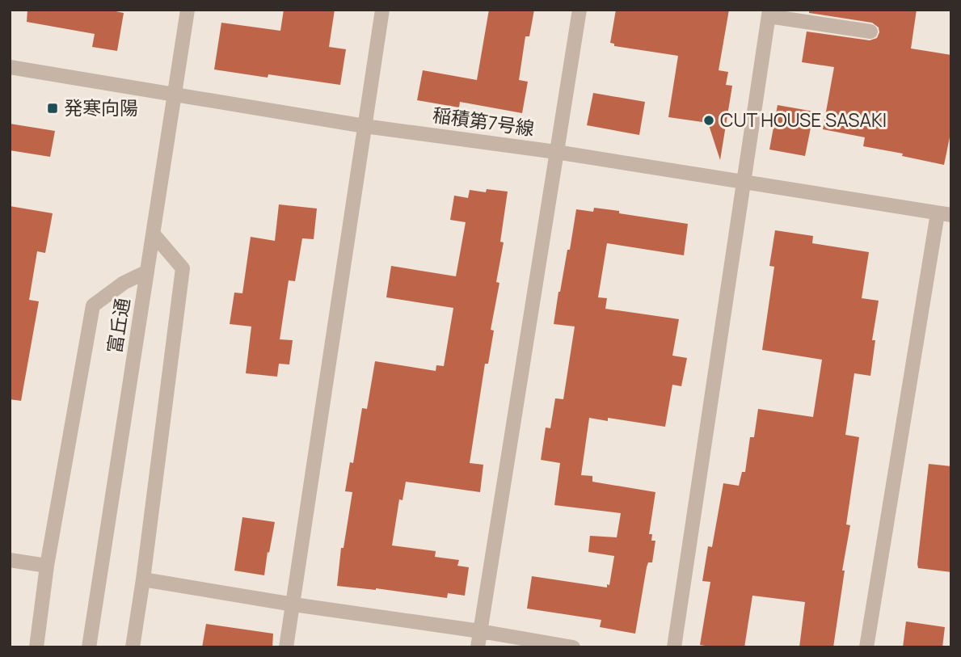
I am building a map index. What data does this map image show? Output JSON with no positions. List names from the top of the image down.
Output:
{
  "streets": {
    "street": ["稲積第7号線", "富丘通"]
  },
  "crossings": [
    ["稲積第7号線", "富丘通"]
  ],
  "places": {
    "transit": ["発寒向陽"],
    "other": ["CUT HOUSE SASAKI"]
  }
}
